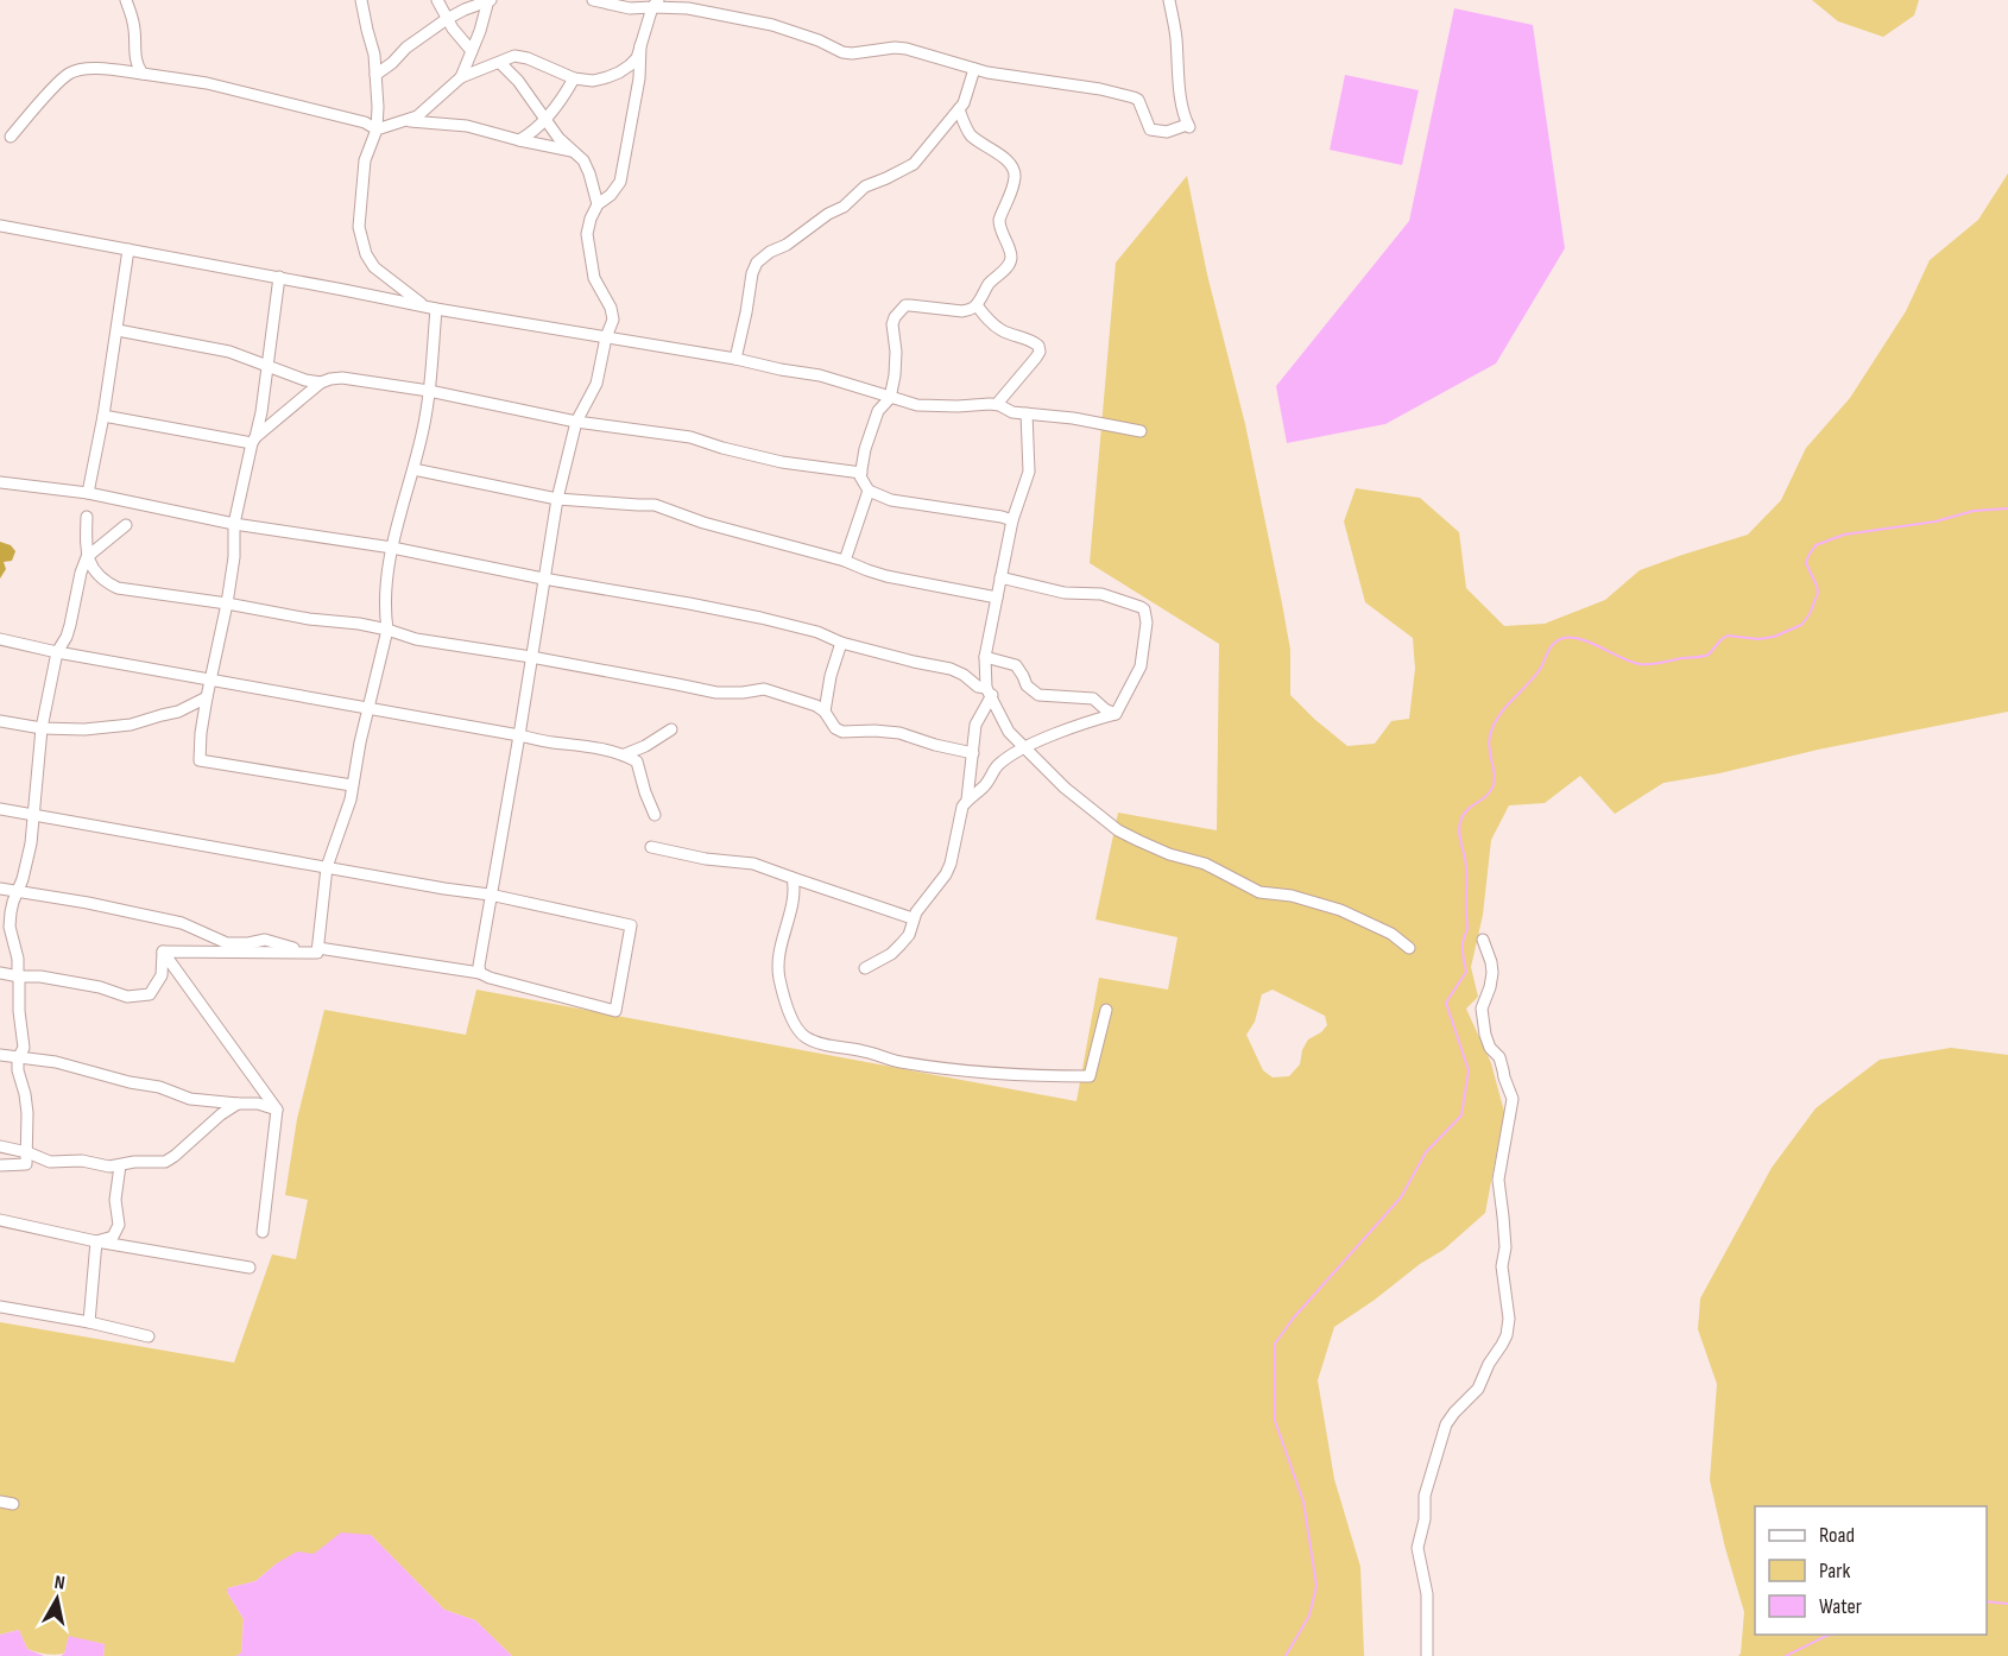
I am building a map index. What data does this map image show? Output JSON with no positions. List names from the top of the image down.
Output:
{
  "legend": ["Road", "Park", "Water"],
  "north": "top"
}
